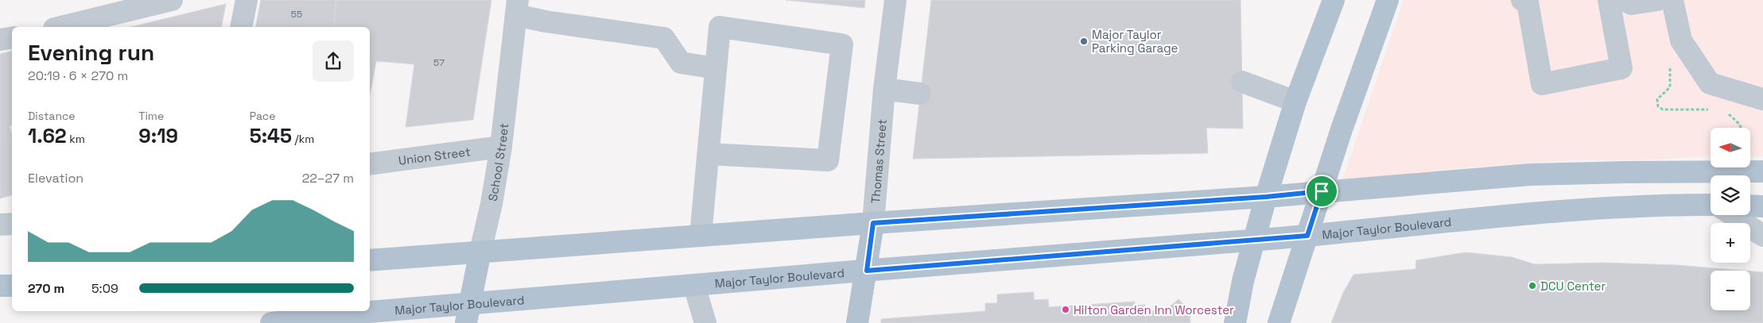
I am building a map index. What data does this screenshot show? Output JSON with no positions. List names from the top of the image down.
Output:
{
  "streets": {
    "main road": ["Thomas Street", "School Street", "Major Taylor Boulevard"],
    "street": ["Union Street"]
  },
  "crossings": [
    ["Union Street", "School Street"],
    ["Thomas Street", "Major Taylor Boulevard"],
    ["School Street", "Major Taylor Boulevard"]
  ],
  "places": ["Major Taylor Parking Garage", "DCU Center", "Hilton Garden Inn Worcester"],
  "house_numbers": ["55", "57"],
  "north": "left",
  "page": {
    "heading": ["Evening run", "20:19 · 6 × 270 m"],
    "stats": [
      ["Distance", "1.62 km"],
      ["Time", "9:19"],
      ["Pace", "5:45 /km"]
    ],
    "map_buttons": ["+", "−"],
    "chart": ["Elevation", "22–27 m"],
    "list": [
      {
        "name": "270 m",
        "note": "5:09"
      }
    ]
  }
}
